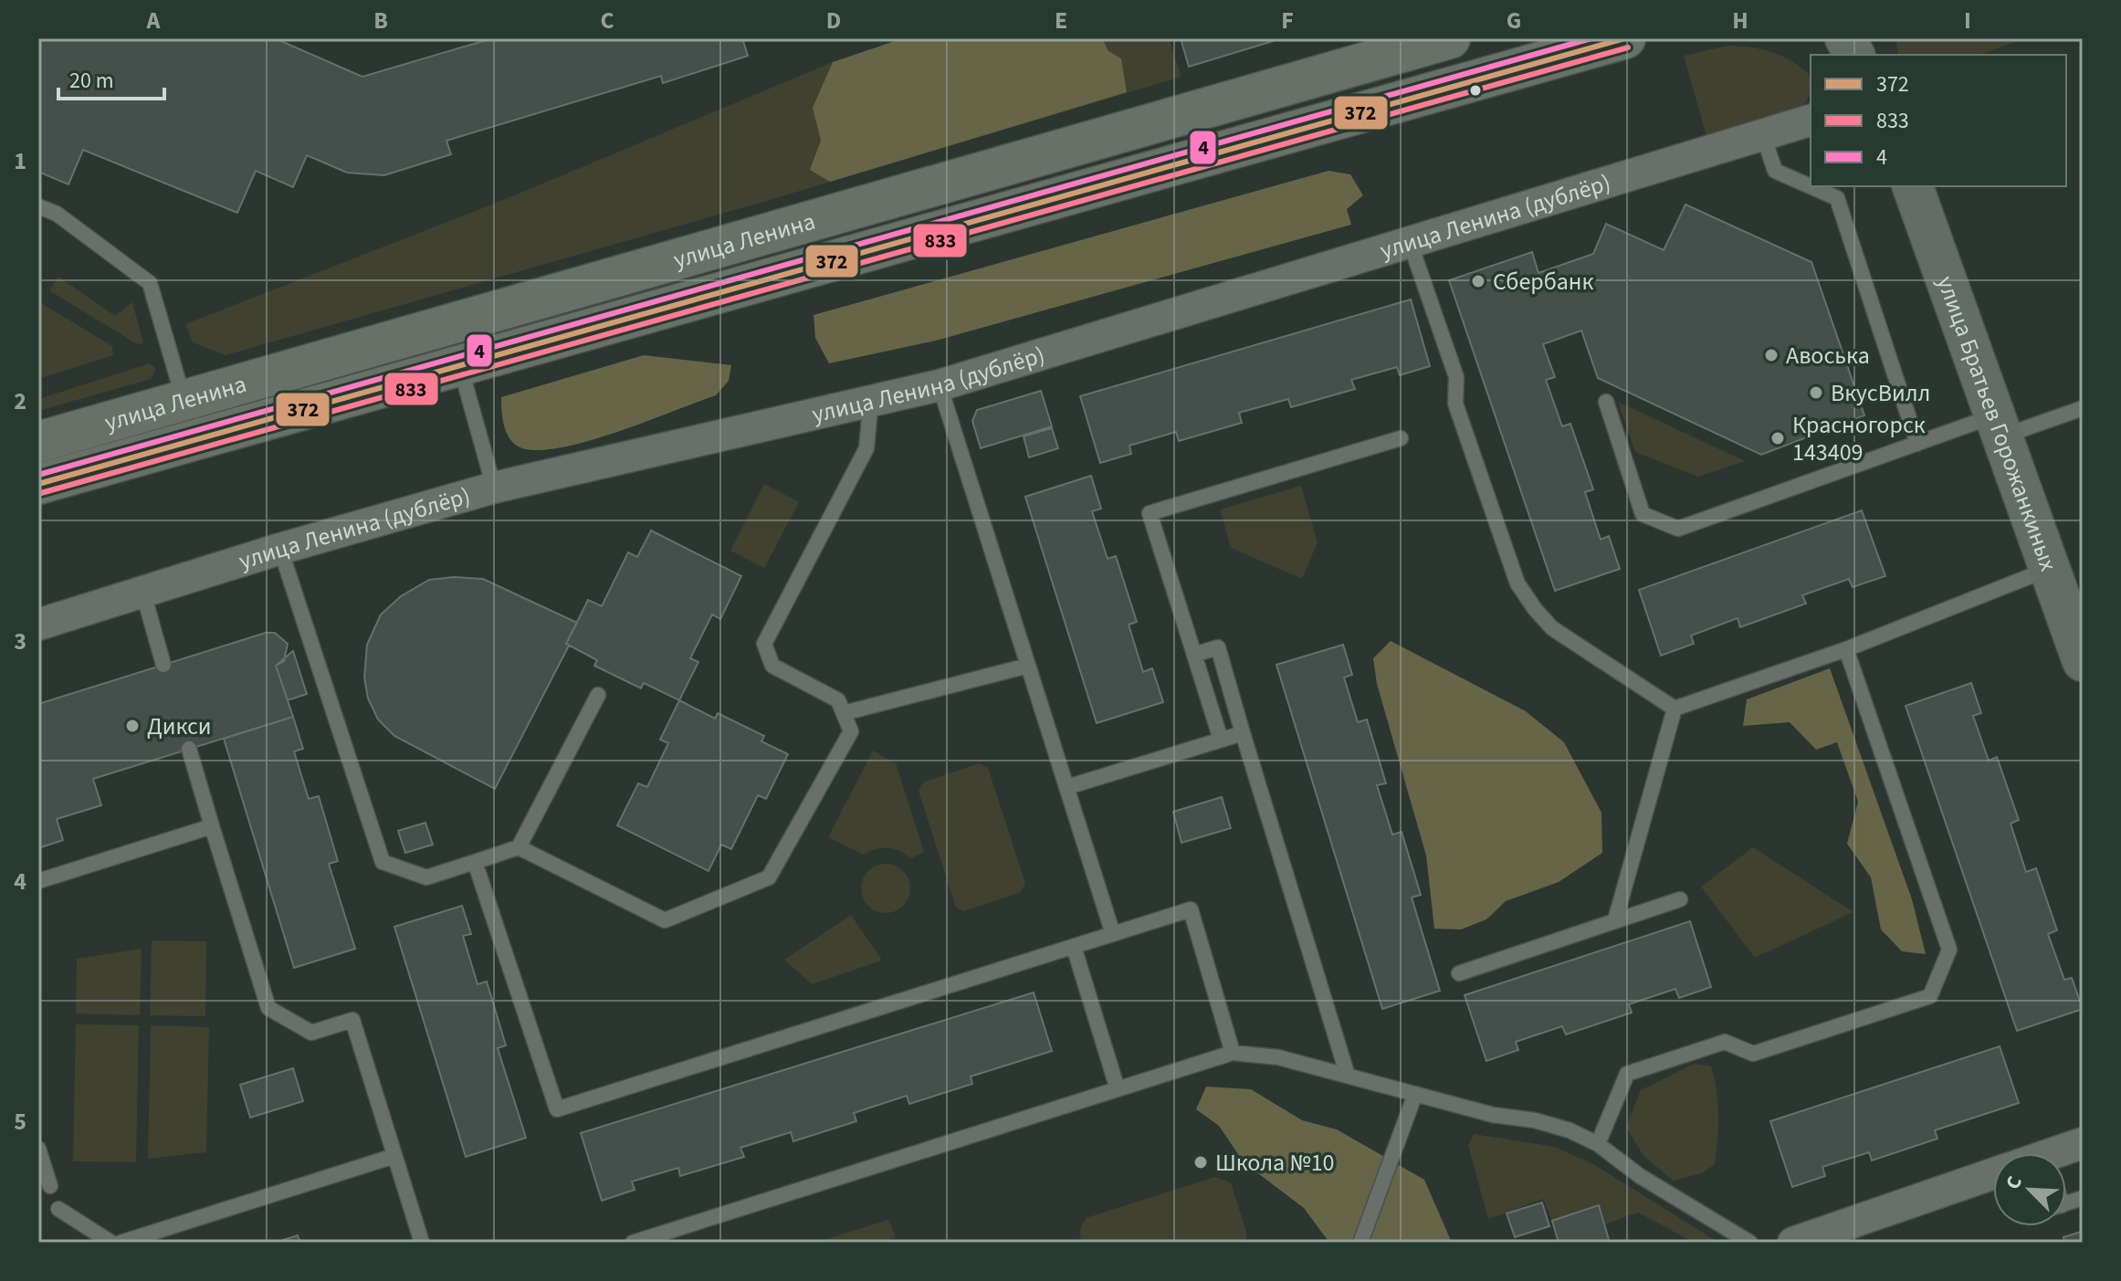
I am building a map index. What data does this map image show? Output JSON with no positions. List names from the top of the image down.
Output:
{
  "streets": {
    "main road": ["улица Ленина"],
    "street": ["улица Ленина (дублёр)", "улица Братьев Горожанкиных"]
  },
  "places": [
    "Сбербанк",
    "Авоська",
    "ВкусВилл",
    "Красногорск 143409",
    "Дикси",
    "Школа №10"
  ],
  "lines": ["transit line 372", "transit line 4", "transit line 833"],
  "legend": ["372", "833", "4"],
  "scale_bar": "20 m",
  "north": "top left",
  "grid": {
    "columns": [
      "A",
      "B",
      "C",
      "D",
      "E",
      "F",
      "G",
      "H",
      "I"
    ],
    "rows": [
      "1",
      "2",
      "3",
      "4",
      "5"
    ]
  }
}
